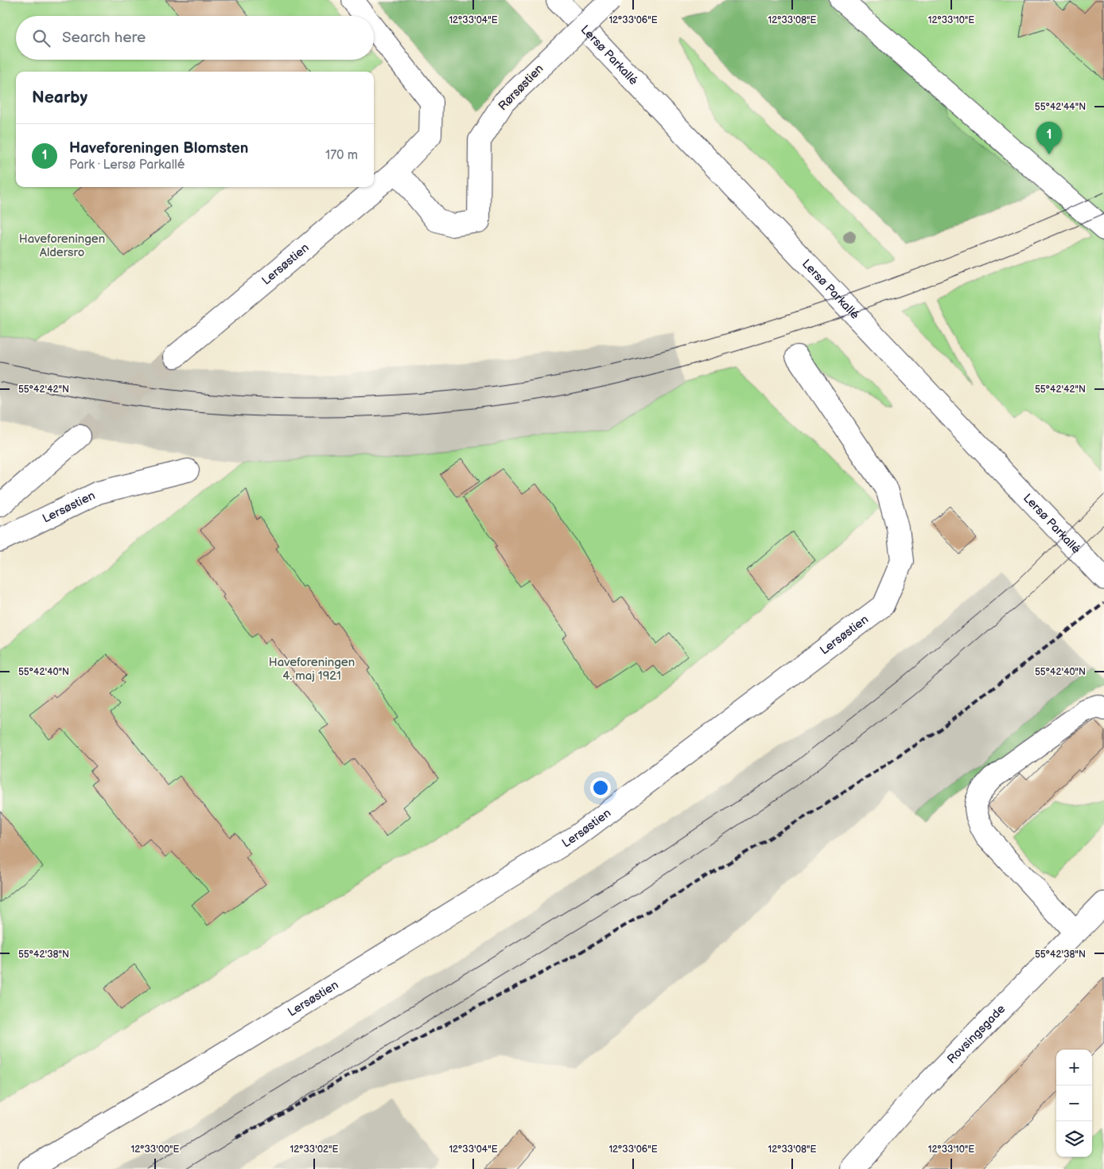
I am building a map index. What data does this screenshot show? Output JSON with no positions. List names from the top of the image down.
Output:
{
  "streets": {
    "street": [
      "Lersø Parkallé",
      "Rørsøstien",
      "Lersøstien",
      "Rovsingsgade"
    ]
  },
  "crossings": [
    ["Rørsøstien", "Lersøstien"]
  ],
  "parks": ["Haveforeningen Aldersro", "Haveforeningen 4. maj 1921"],
  "page": {
    "search": "Search here",
    "heading": "Nearby",
    "pins": "1",
    "list": [
      {
        "mark": "1",
        "name": "Haveforeningen Blomsten",
        "note": "Park · Lersø Parkallé",
        "value": "170 m"
      }
    ],
    "map_buttons": ["+", "−"]
  },
  "coordinates": [
    "12°33'04\"E",
    "12°33'06\"E",
    "12°33'08\"E",
    "12°33'10\"E",
    "55°42'44\"N",
    "55°42'42\"N",
    "55°42'40\"N",
    "55°42'38\"N",
    "12°33'00\"E",
    "12°33'02\"E"
  ]
}
